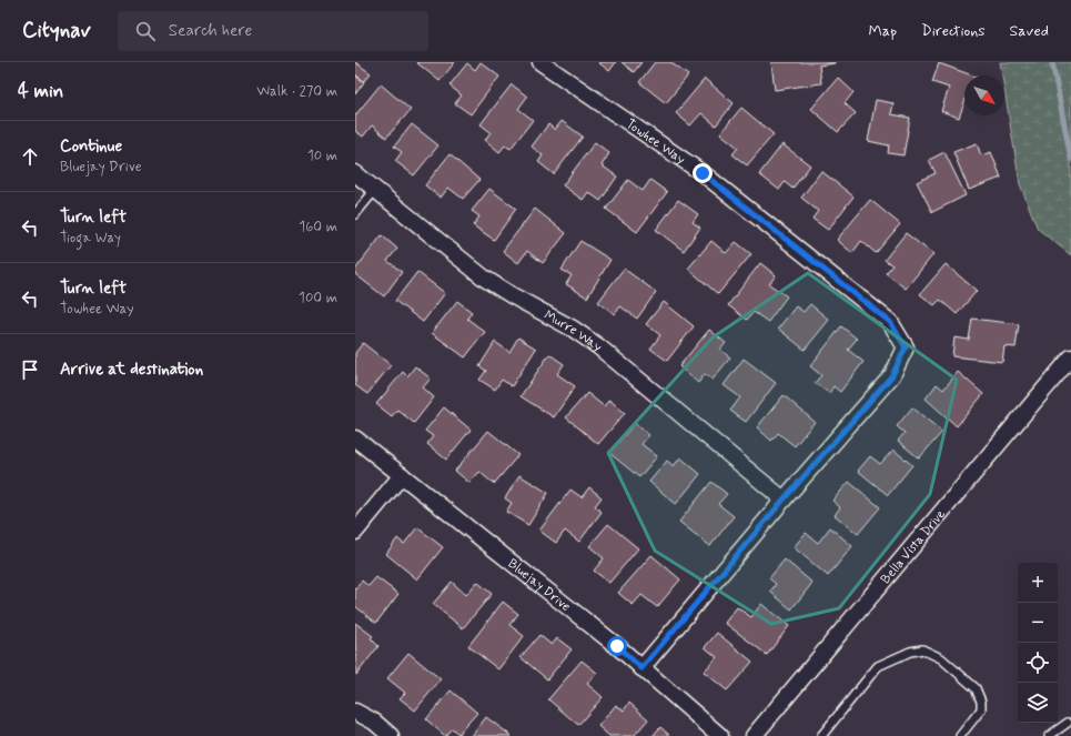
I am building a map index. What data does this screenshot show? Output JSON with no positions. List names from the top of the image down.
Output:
{
  "streets": {
    "street": [
      "Towhee Way",
      "Murre Way",
      "Bella Vista Drive",
      "Bluejay Drive"
    ]
  },
  "crossings": [
    ["Towhee Way", "Murre Way"]
  ],
  "north": "bottom right",
  "page": {
    "header": "Citynav",
    "search": "Search here",
    "nav": ["Map", "Directions", "Saved"],
    "heading": ["4 min", "Walk · 270 m"],
    "list": [
      ["Continue", "Bluejay Drive", "10 m"],
      ["Turn left", "Tioga Way", "160 m"],
      ["Turn left", "Towhee Way", "100 m"],
      "Arrive at destination"
    ],
    "map_buttons": ["+", "−"]
  }
}
